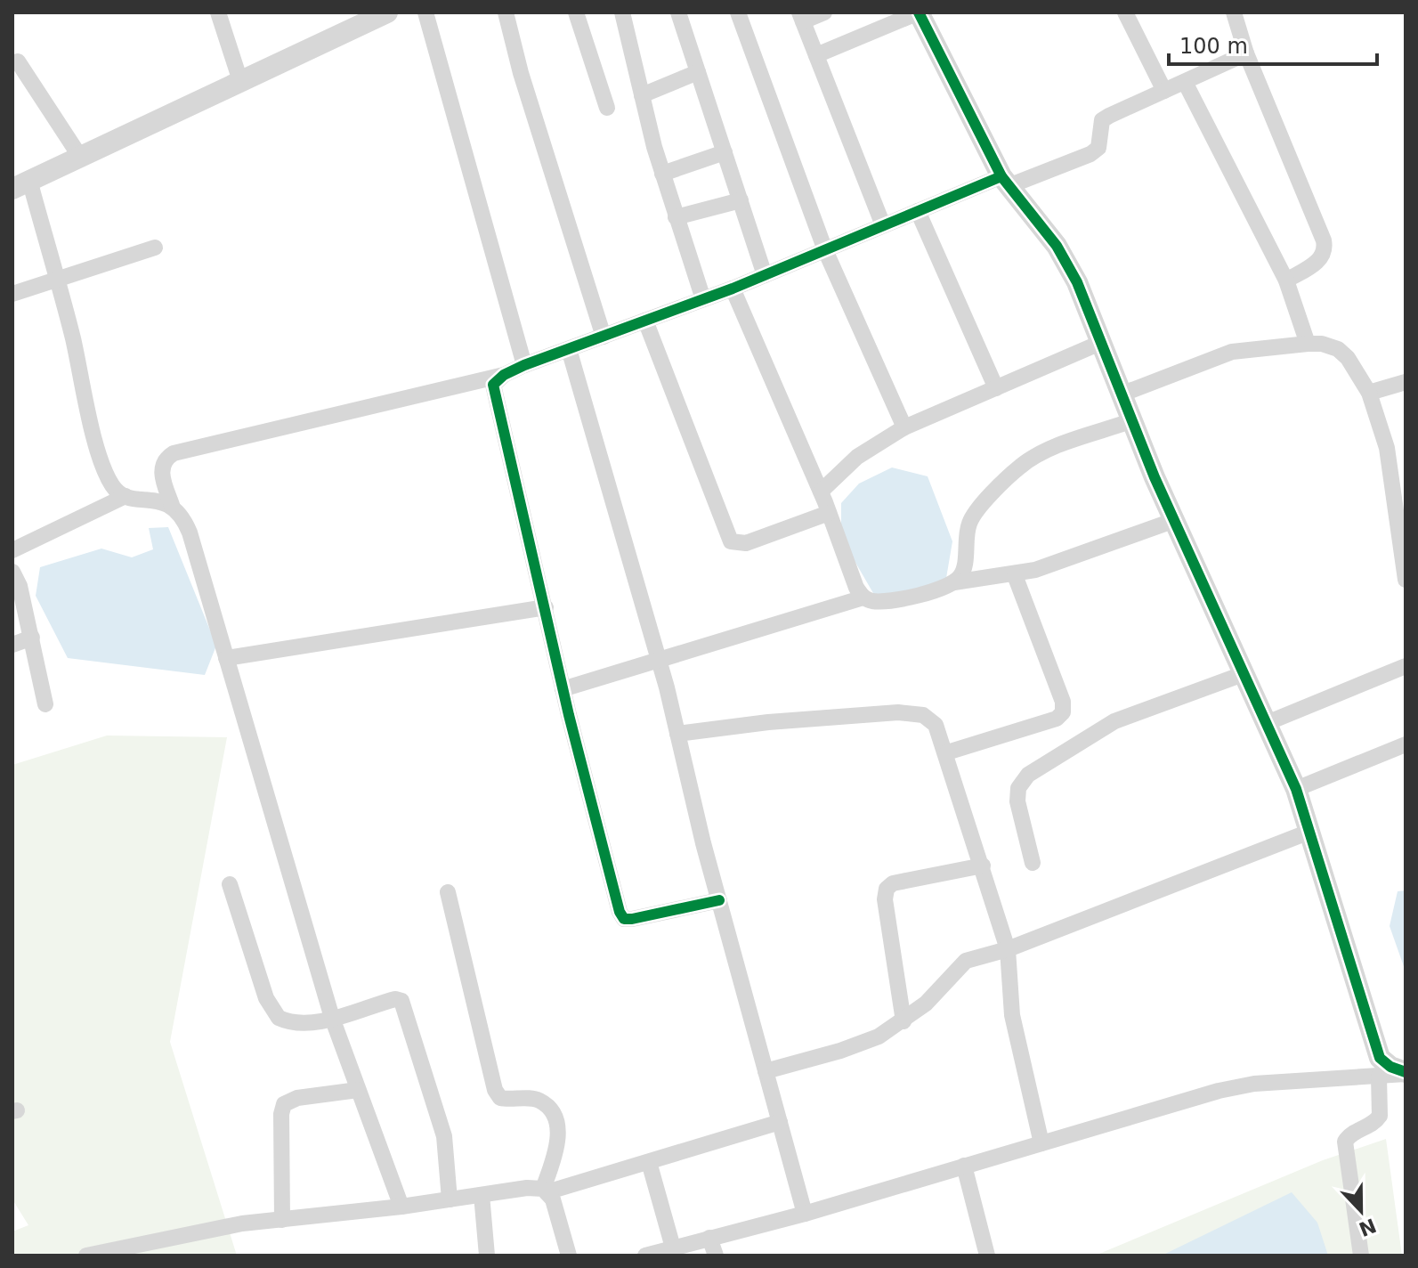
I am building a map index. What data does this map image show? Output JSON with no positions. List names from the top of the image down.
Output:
{
  "scale_bar": "100 m",
  "north": "bottom"
}
